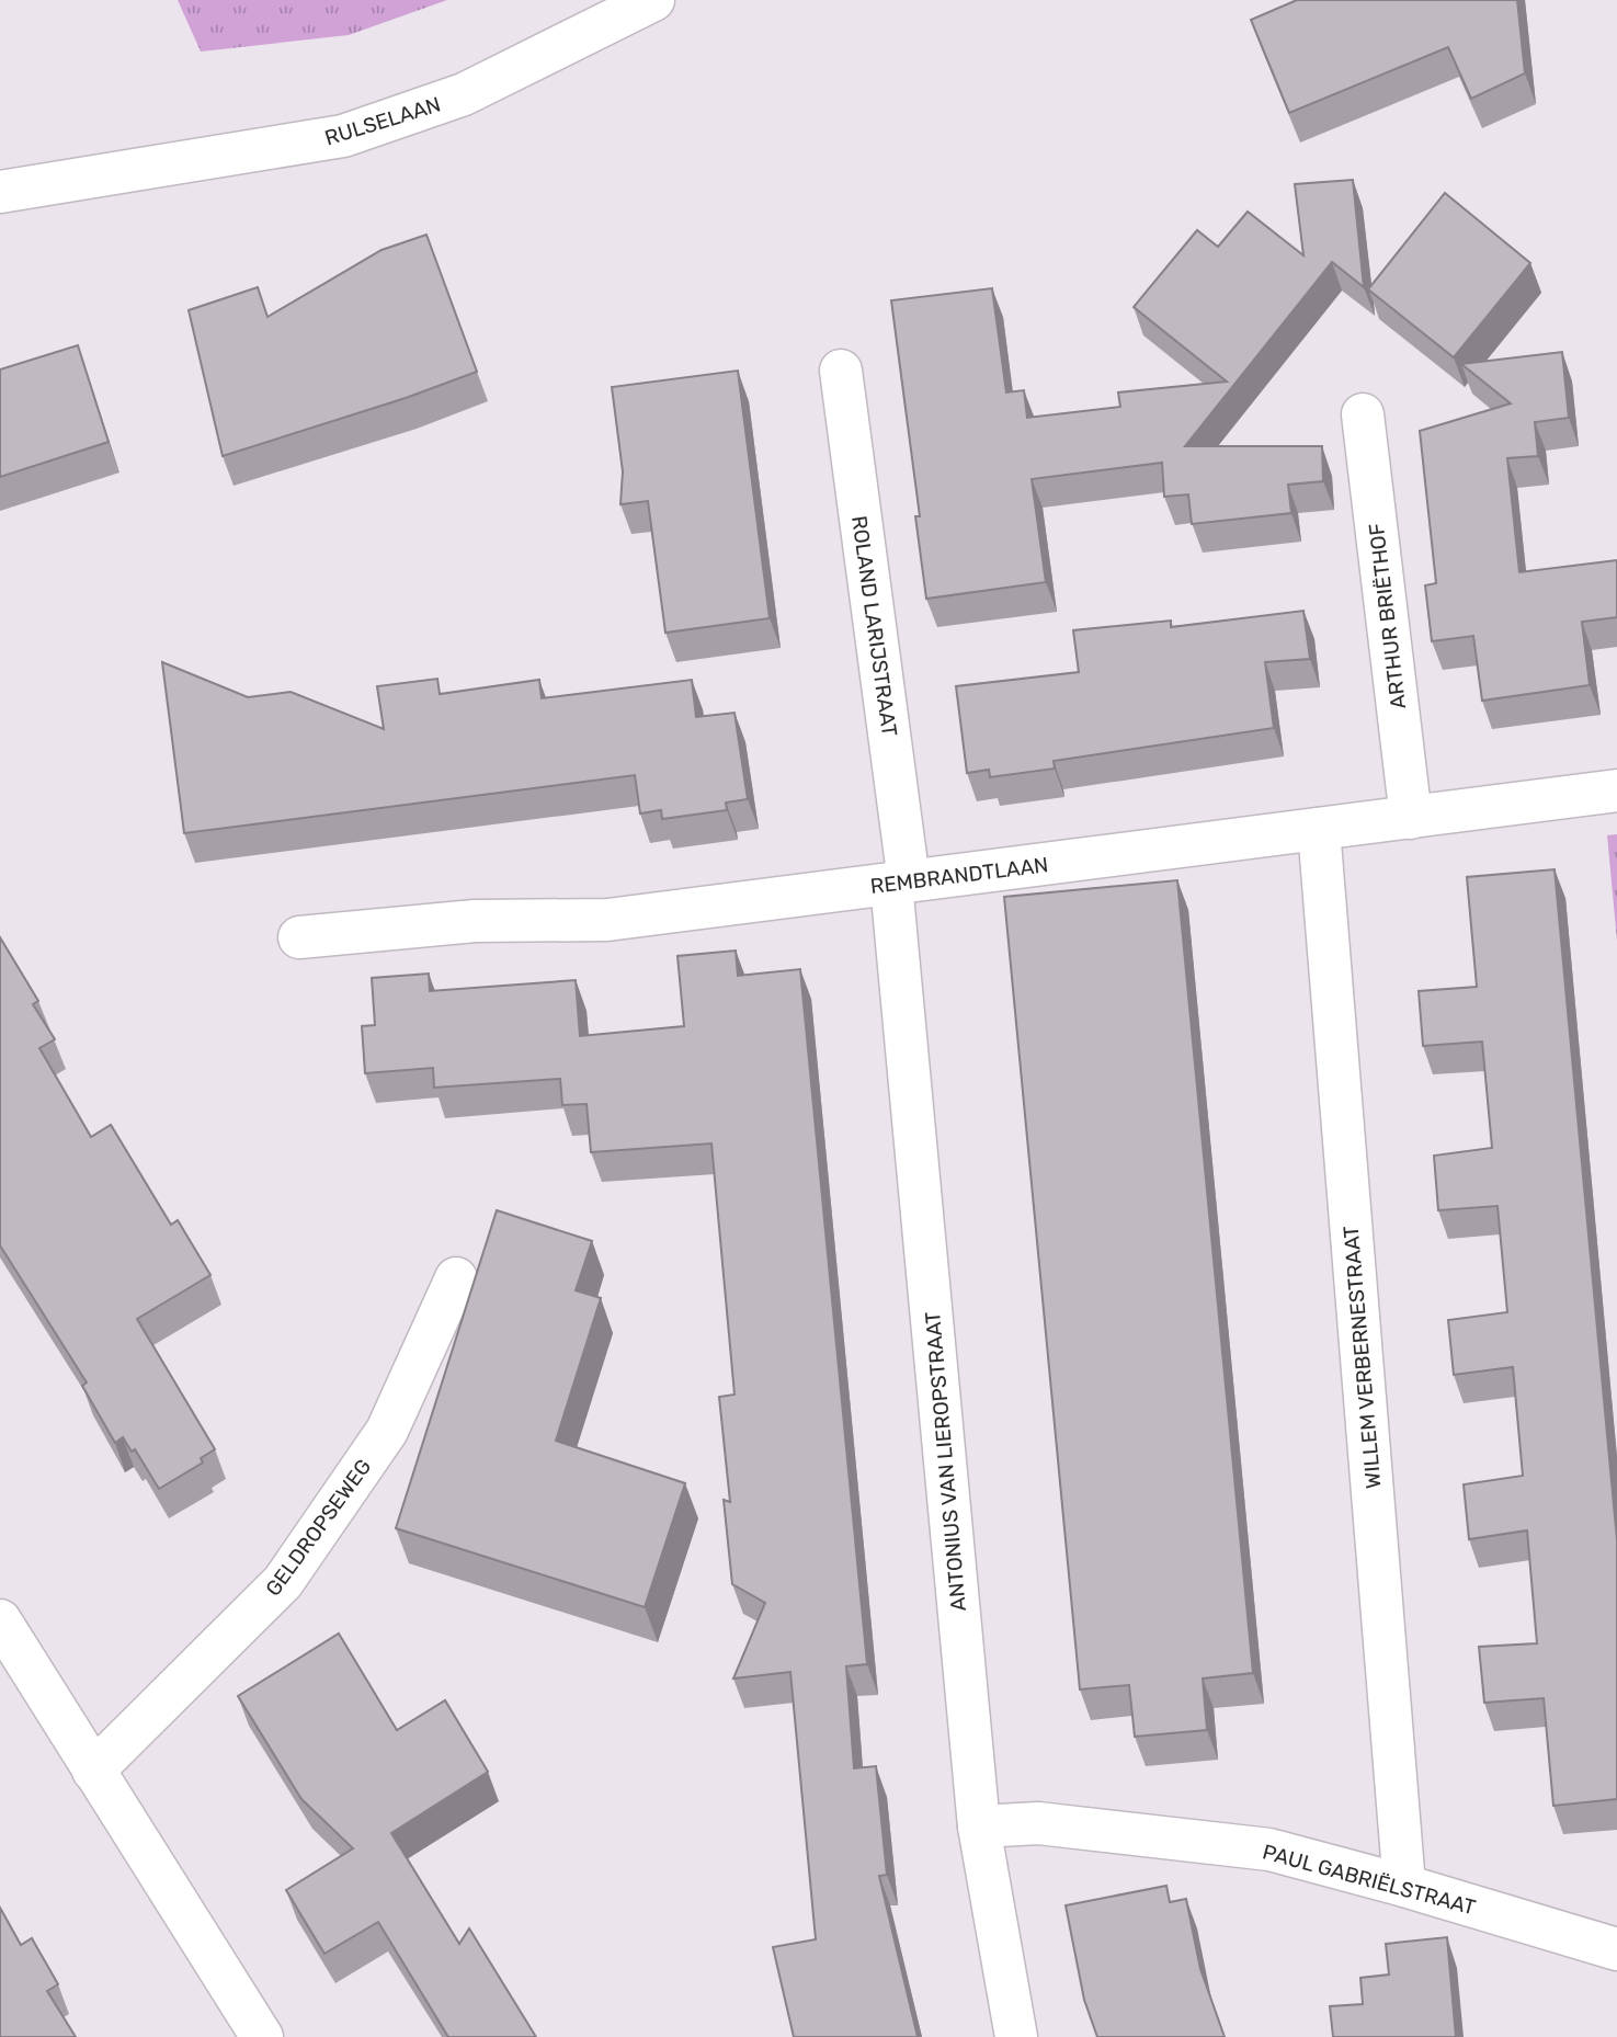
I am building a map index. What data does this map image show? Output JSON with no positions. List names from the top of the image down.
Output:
{
  "streets": {
    "street": [
      "RULSELAAN",
      "ARTHUR BRIËTHOF",
      "ROLAND LARIJSTRAAT",
      "REMBRANDTLAAN",
      "WILLEM VERBERNESTRAAT",
      "ANTONIUS VAN LIEROPSTRAAT",
      "GELDROPSEWEG",
      "PAUL GABRIËLSTRAAT"
    ]
  },
  "crossings": [
    ["ARTHUR BRIËTHOF", "REMBRANDTLAAN"],
    ["ROLAND LARIJSTRAAT", "REMBRANDTLAAN"],
    ["ROLAND LARIJSTRAAT", "ANTONIUS VAN LIEROPSTRAAT"],
    ["REMBRANDTLAAN", "WILLEM VERBERNESTRAAT"],
    ["REMBRANDTLAAN", "ANTONIUS VAN LIEROPSTRAAT"],
    ["WILLEM VERBERNESTRAAT", "PAUL GABRIËLSTRAAT"],
    ["ANTONIUS VAN LIEROPSTRAAT", "PAUL GABRIËLSTRAAT"]
  ]
}
